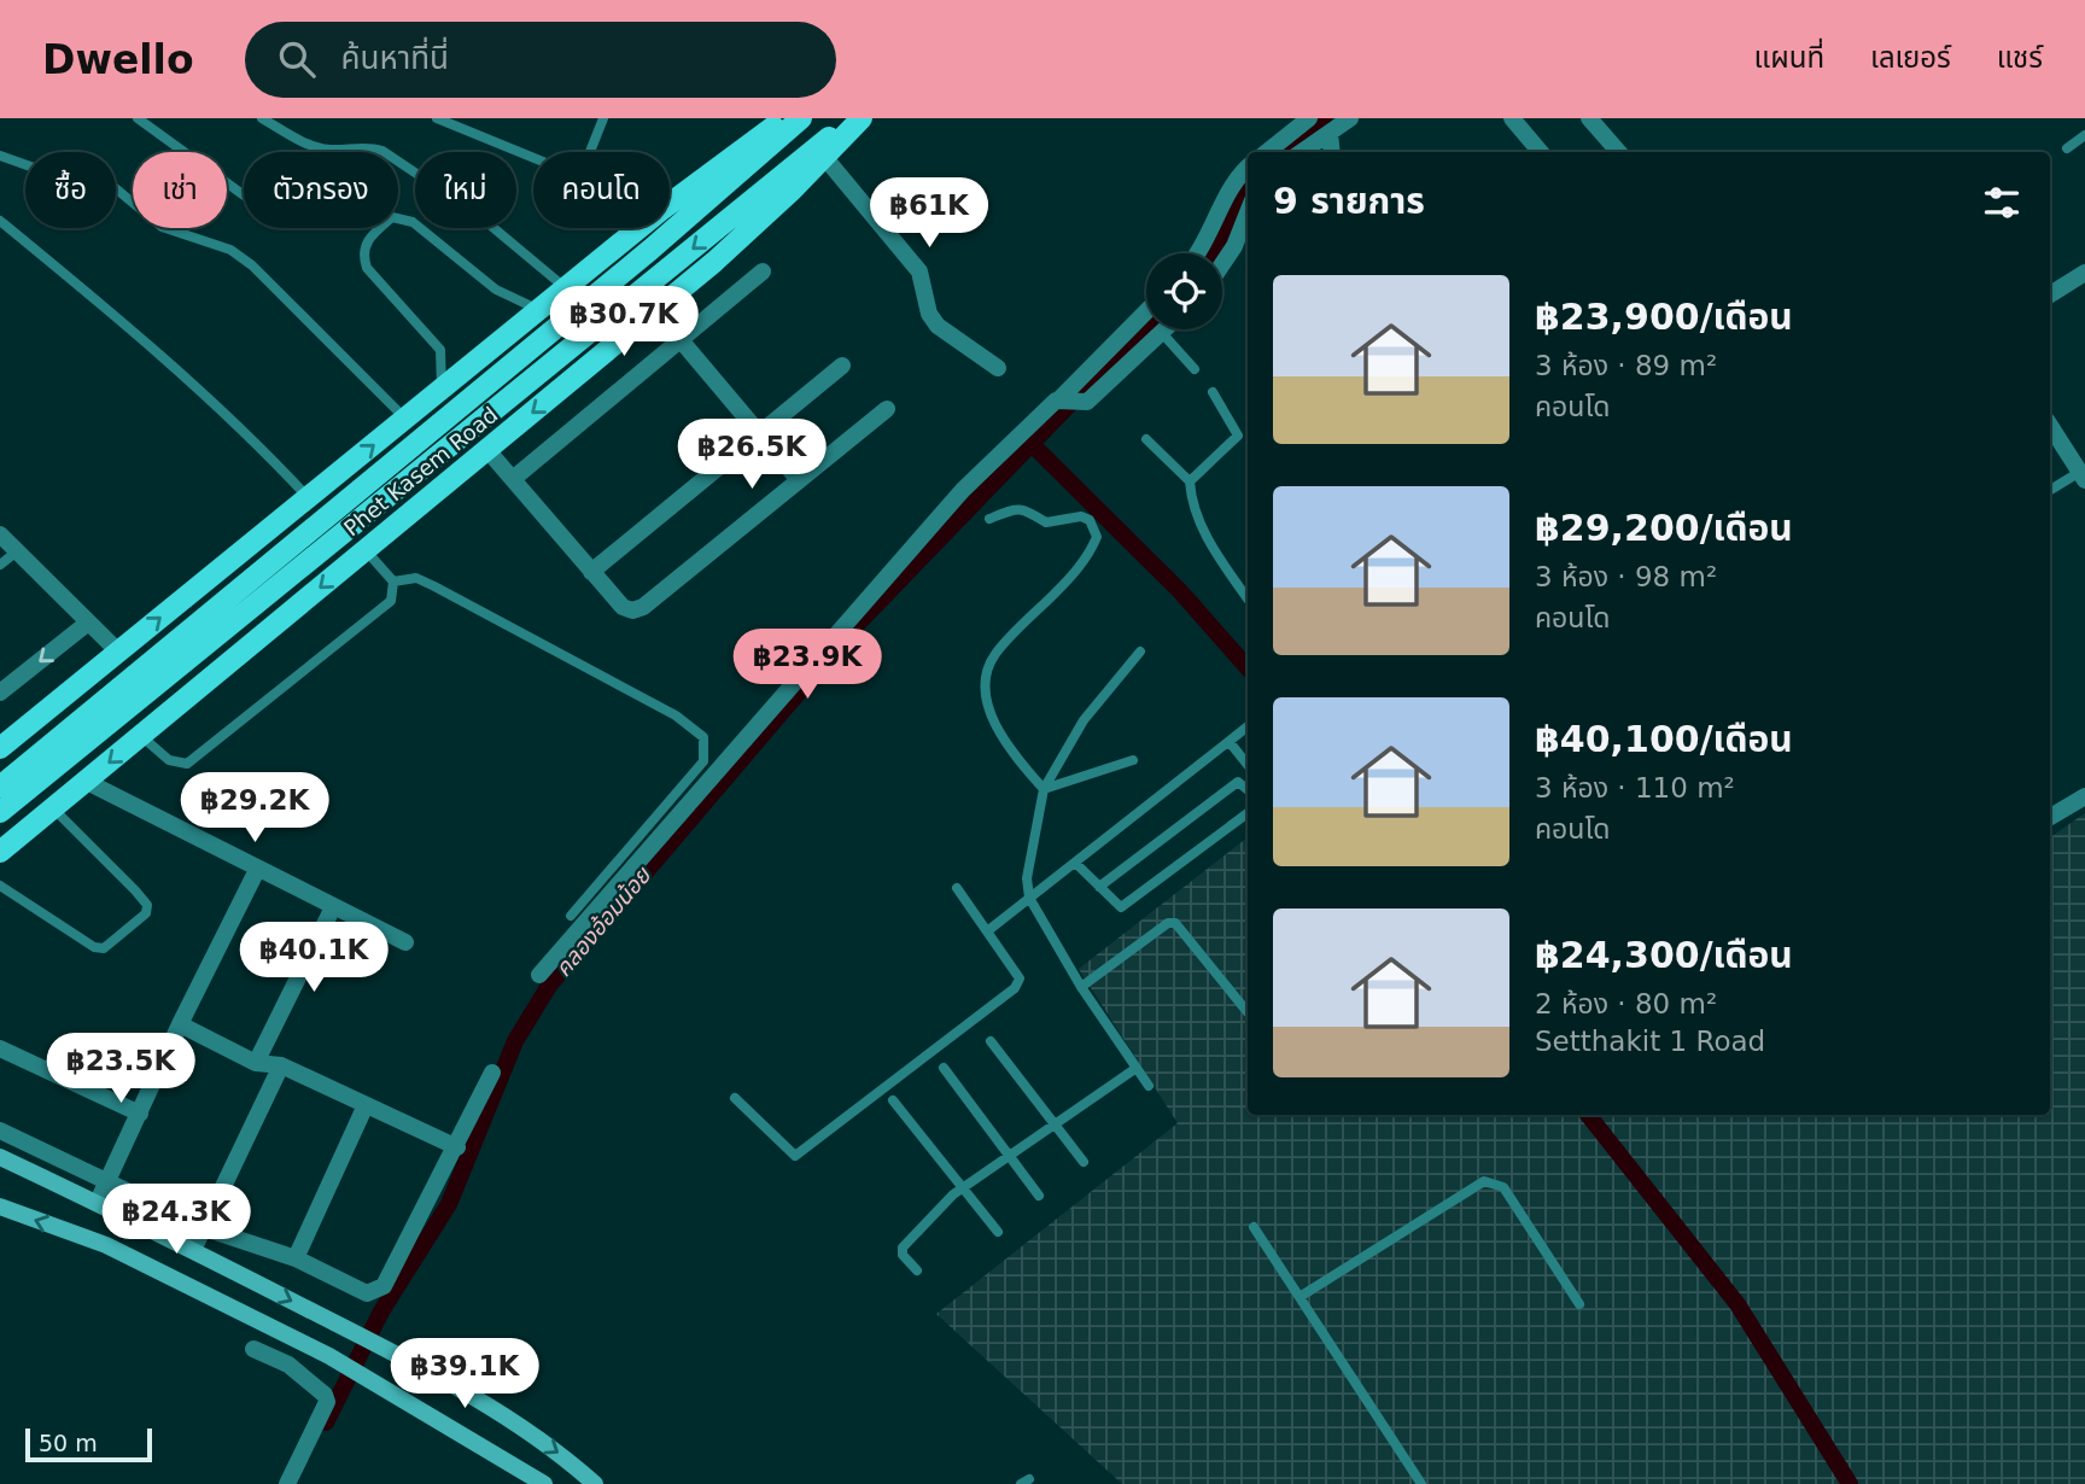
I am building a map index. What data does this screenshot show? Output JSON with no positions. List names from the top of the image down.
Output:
{
  "streets": {
    "main road": ["Phet Kasem Road"]
  },
  "water": ["คลองอ้อมน้อย"],
  "scale_bar": "50 m",
  "page": {
    "header": "Dwello",
    "search": "ค้นหาที่นี่",
    "nav": ["แผนที่", "เลเยอร์", "แชร์"],
    "chip": [
      "ซื้อ",
      "เช่า",
      "ตัวกรอง",
      "ใหม่",
      "คอนโด"
    ],
    "heading": "9 รายการ",
    "price": [
      "฿61K",
      "฿30.7K",
      "฿26.5K",
      "฿23.9K",
      "฿29.2K",
      "฿40.1K",
      "฿23.5K",
      "฿24.3K",
      "฿39.1K"
    ],
    "list": [
      {
        "name": "฿23,900/เดือน",
        "note": "3 ห้อง · 89 m² · คอนโด"
      },
      {
        "name": "฿29,200/เดือน",
        "note": "3 ห้อง · 98 m² · คอนโด"
      },
      {
        "name": "฿40,100/เดือน",
        "note": "3 ห้อง · 110 m² · คอนโด"
      },
      {
        "name": "฿24,300/เดือน",
        "note": "2 ห้อง · 80 m² · Setthakit 1 Road"
      }
    ],
    "scale": "50 m"
  }
}
